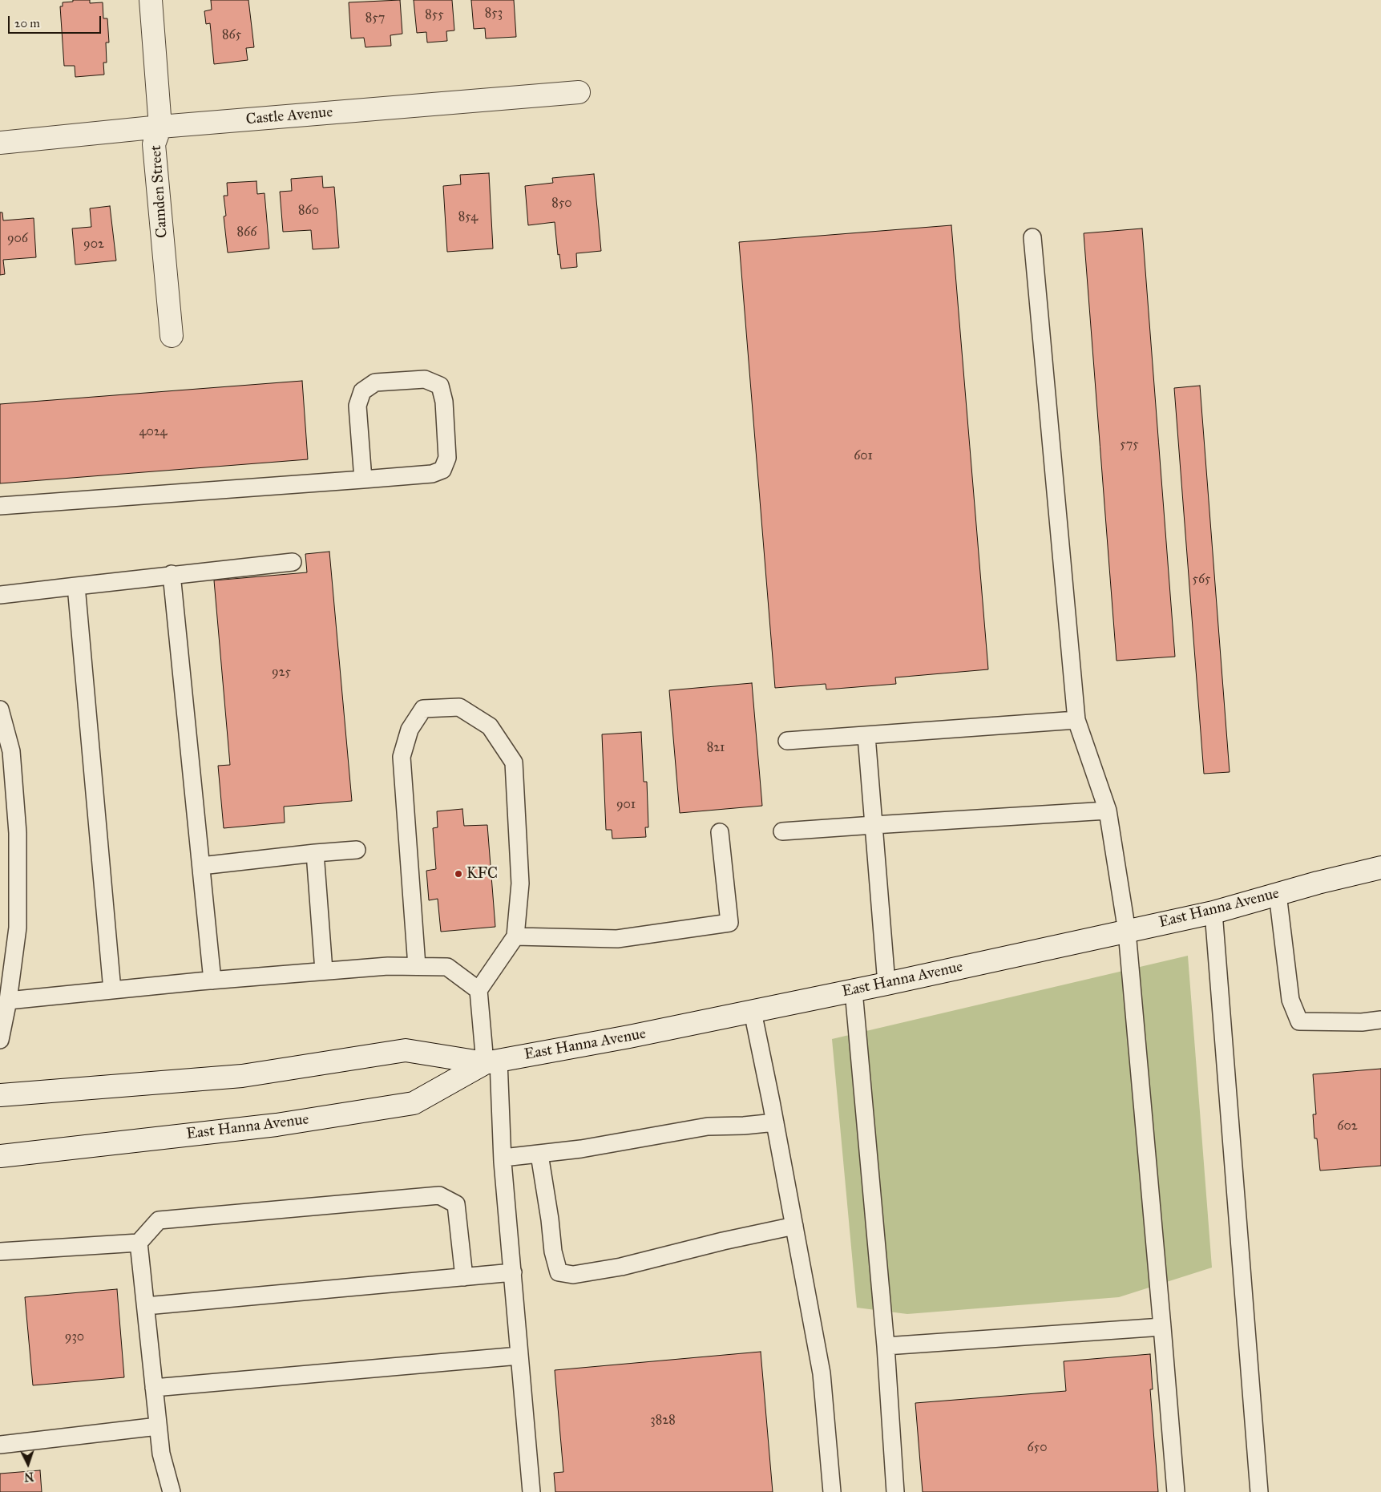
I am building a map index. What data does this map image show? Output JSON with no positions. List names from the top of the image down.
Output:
{
  "streets": {
    "main road": ["Castle Avenue", "Camden Street", "East Hanna Avenue"]
  },
  "crossings": [
    ["Castle Avenue", "Camden Street"]
  ],
  "places": ["KFC"],
  "house_numbers": [
    "853",
    "855",
    "857",
    "865",
    "850",
    "860",
    "854",
    "866",
    "906",
    "902",
    "4024",
    "575",
    "601",
    "565",
    "925",
    "821",
    "901",
    "602",
    "930",
    "3828",
    "650"
  ],
  "scale_bar": "20 m",
  "north": "bottom"
}
